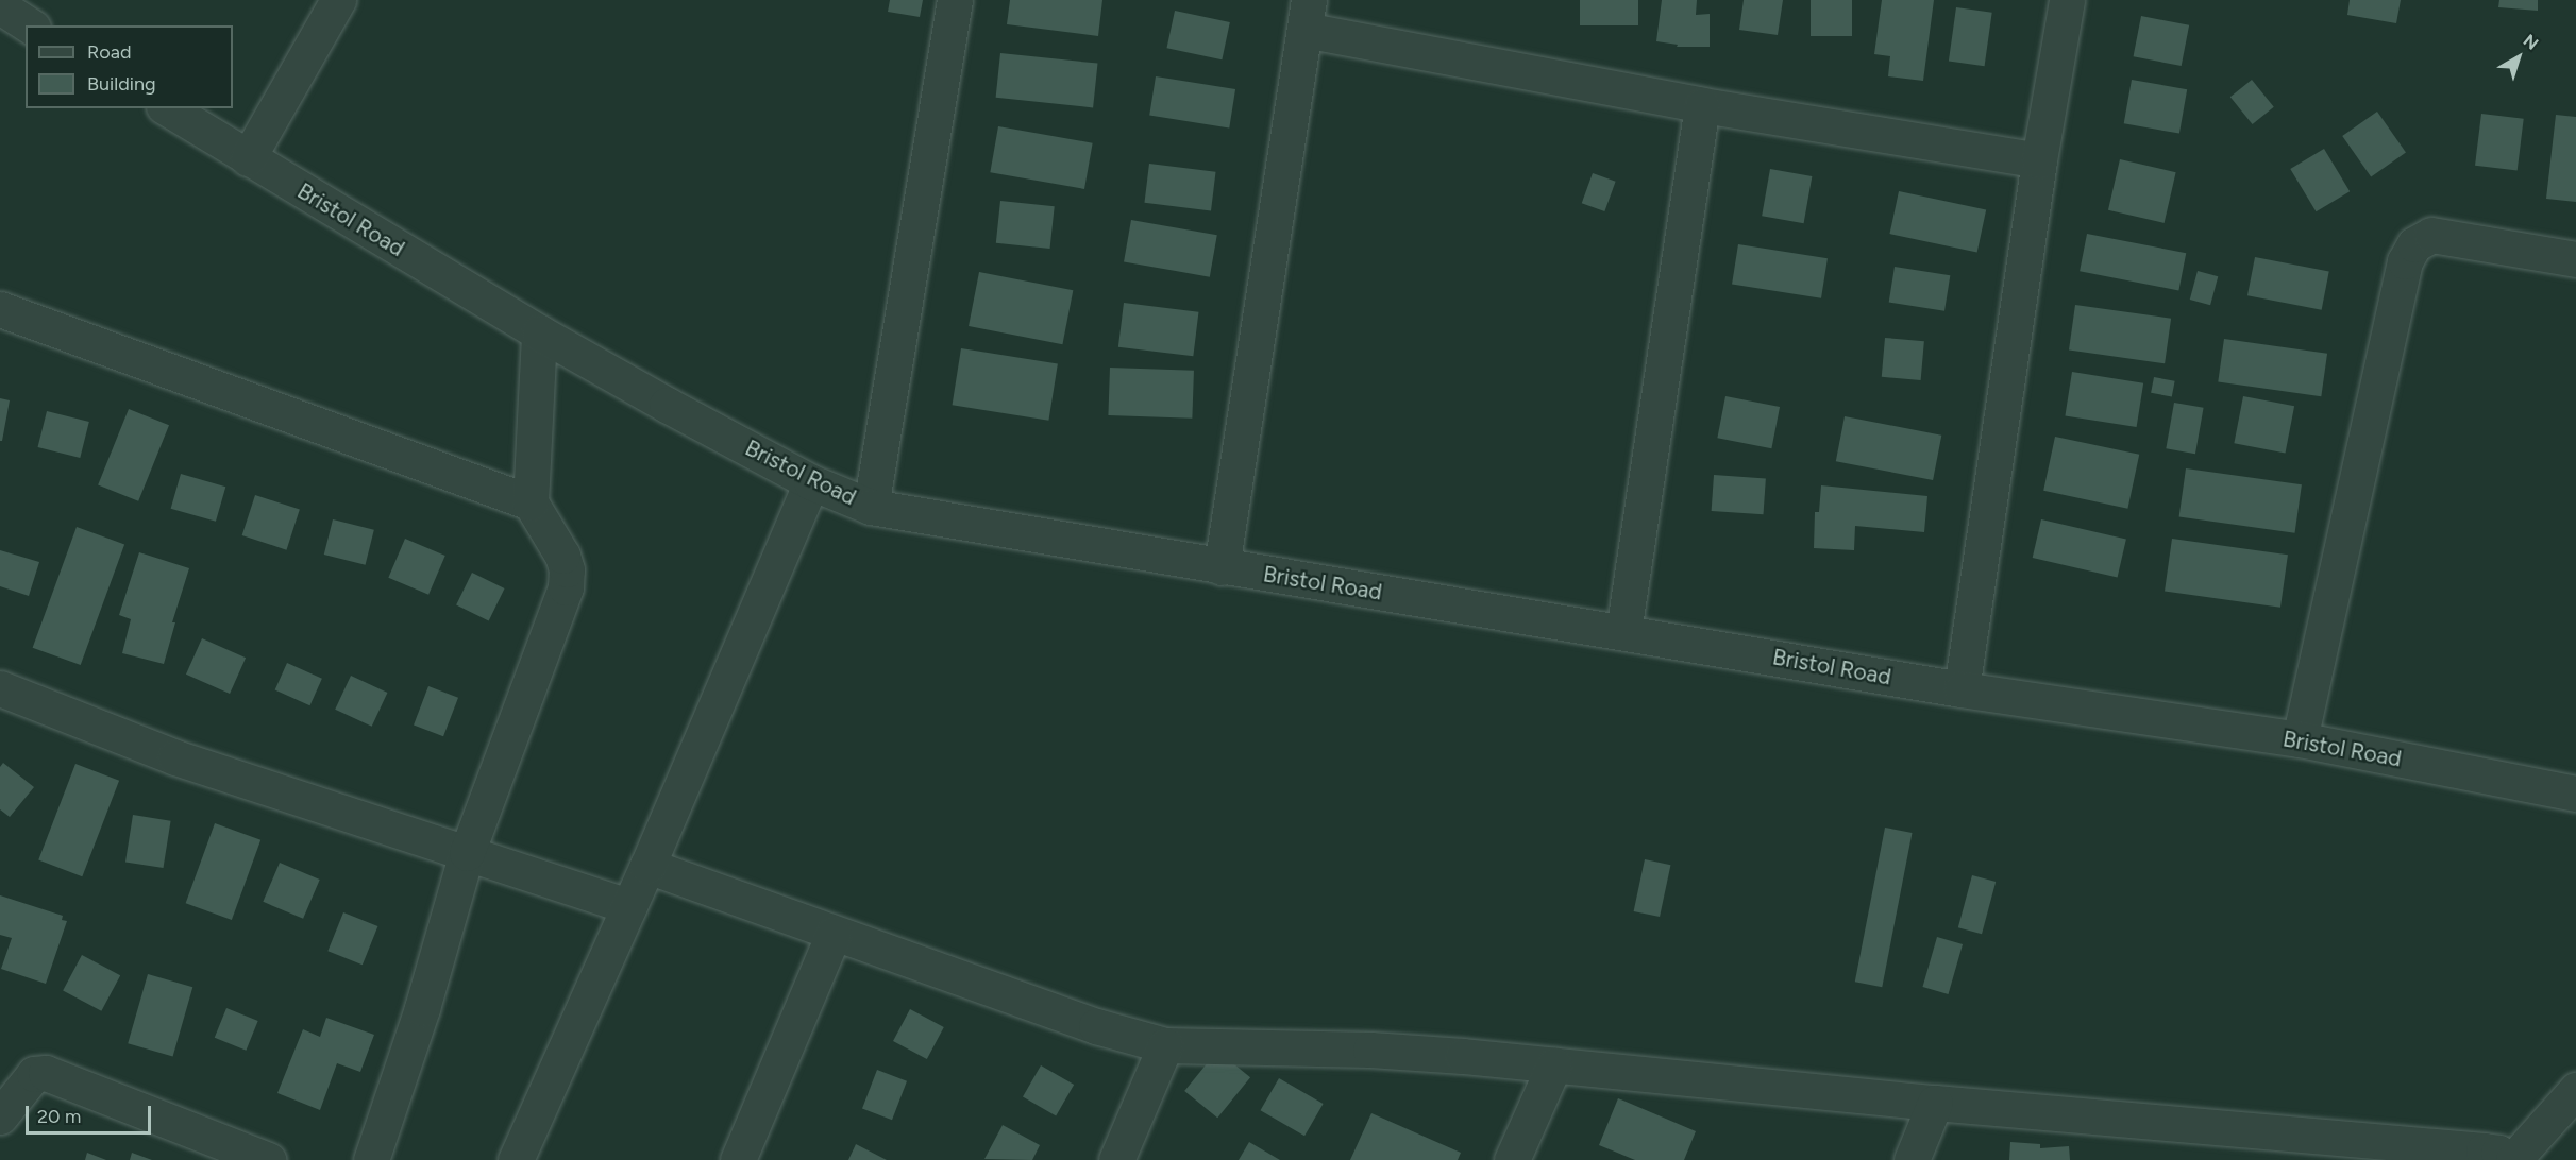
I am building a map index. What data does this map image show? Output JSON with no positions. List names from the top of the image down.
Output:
{
  "streets": {
    "street": ["Bristol Road"]
  },
  "legend": ["Road", "Building"],
  "scale_bar": "20 m",
  "north": "top right"
}
